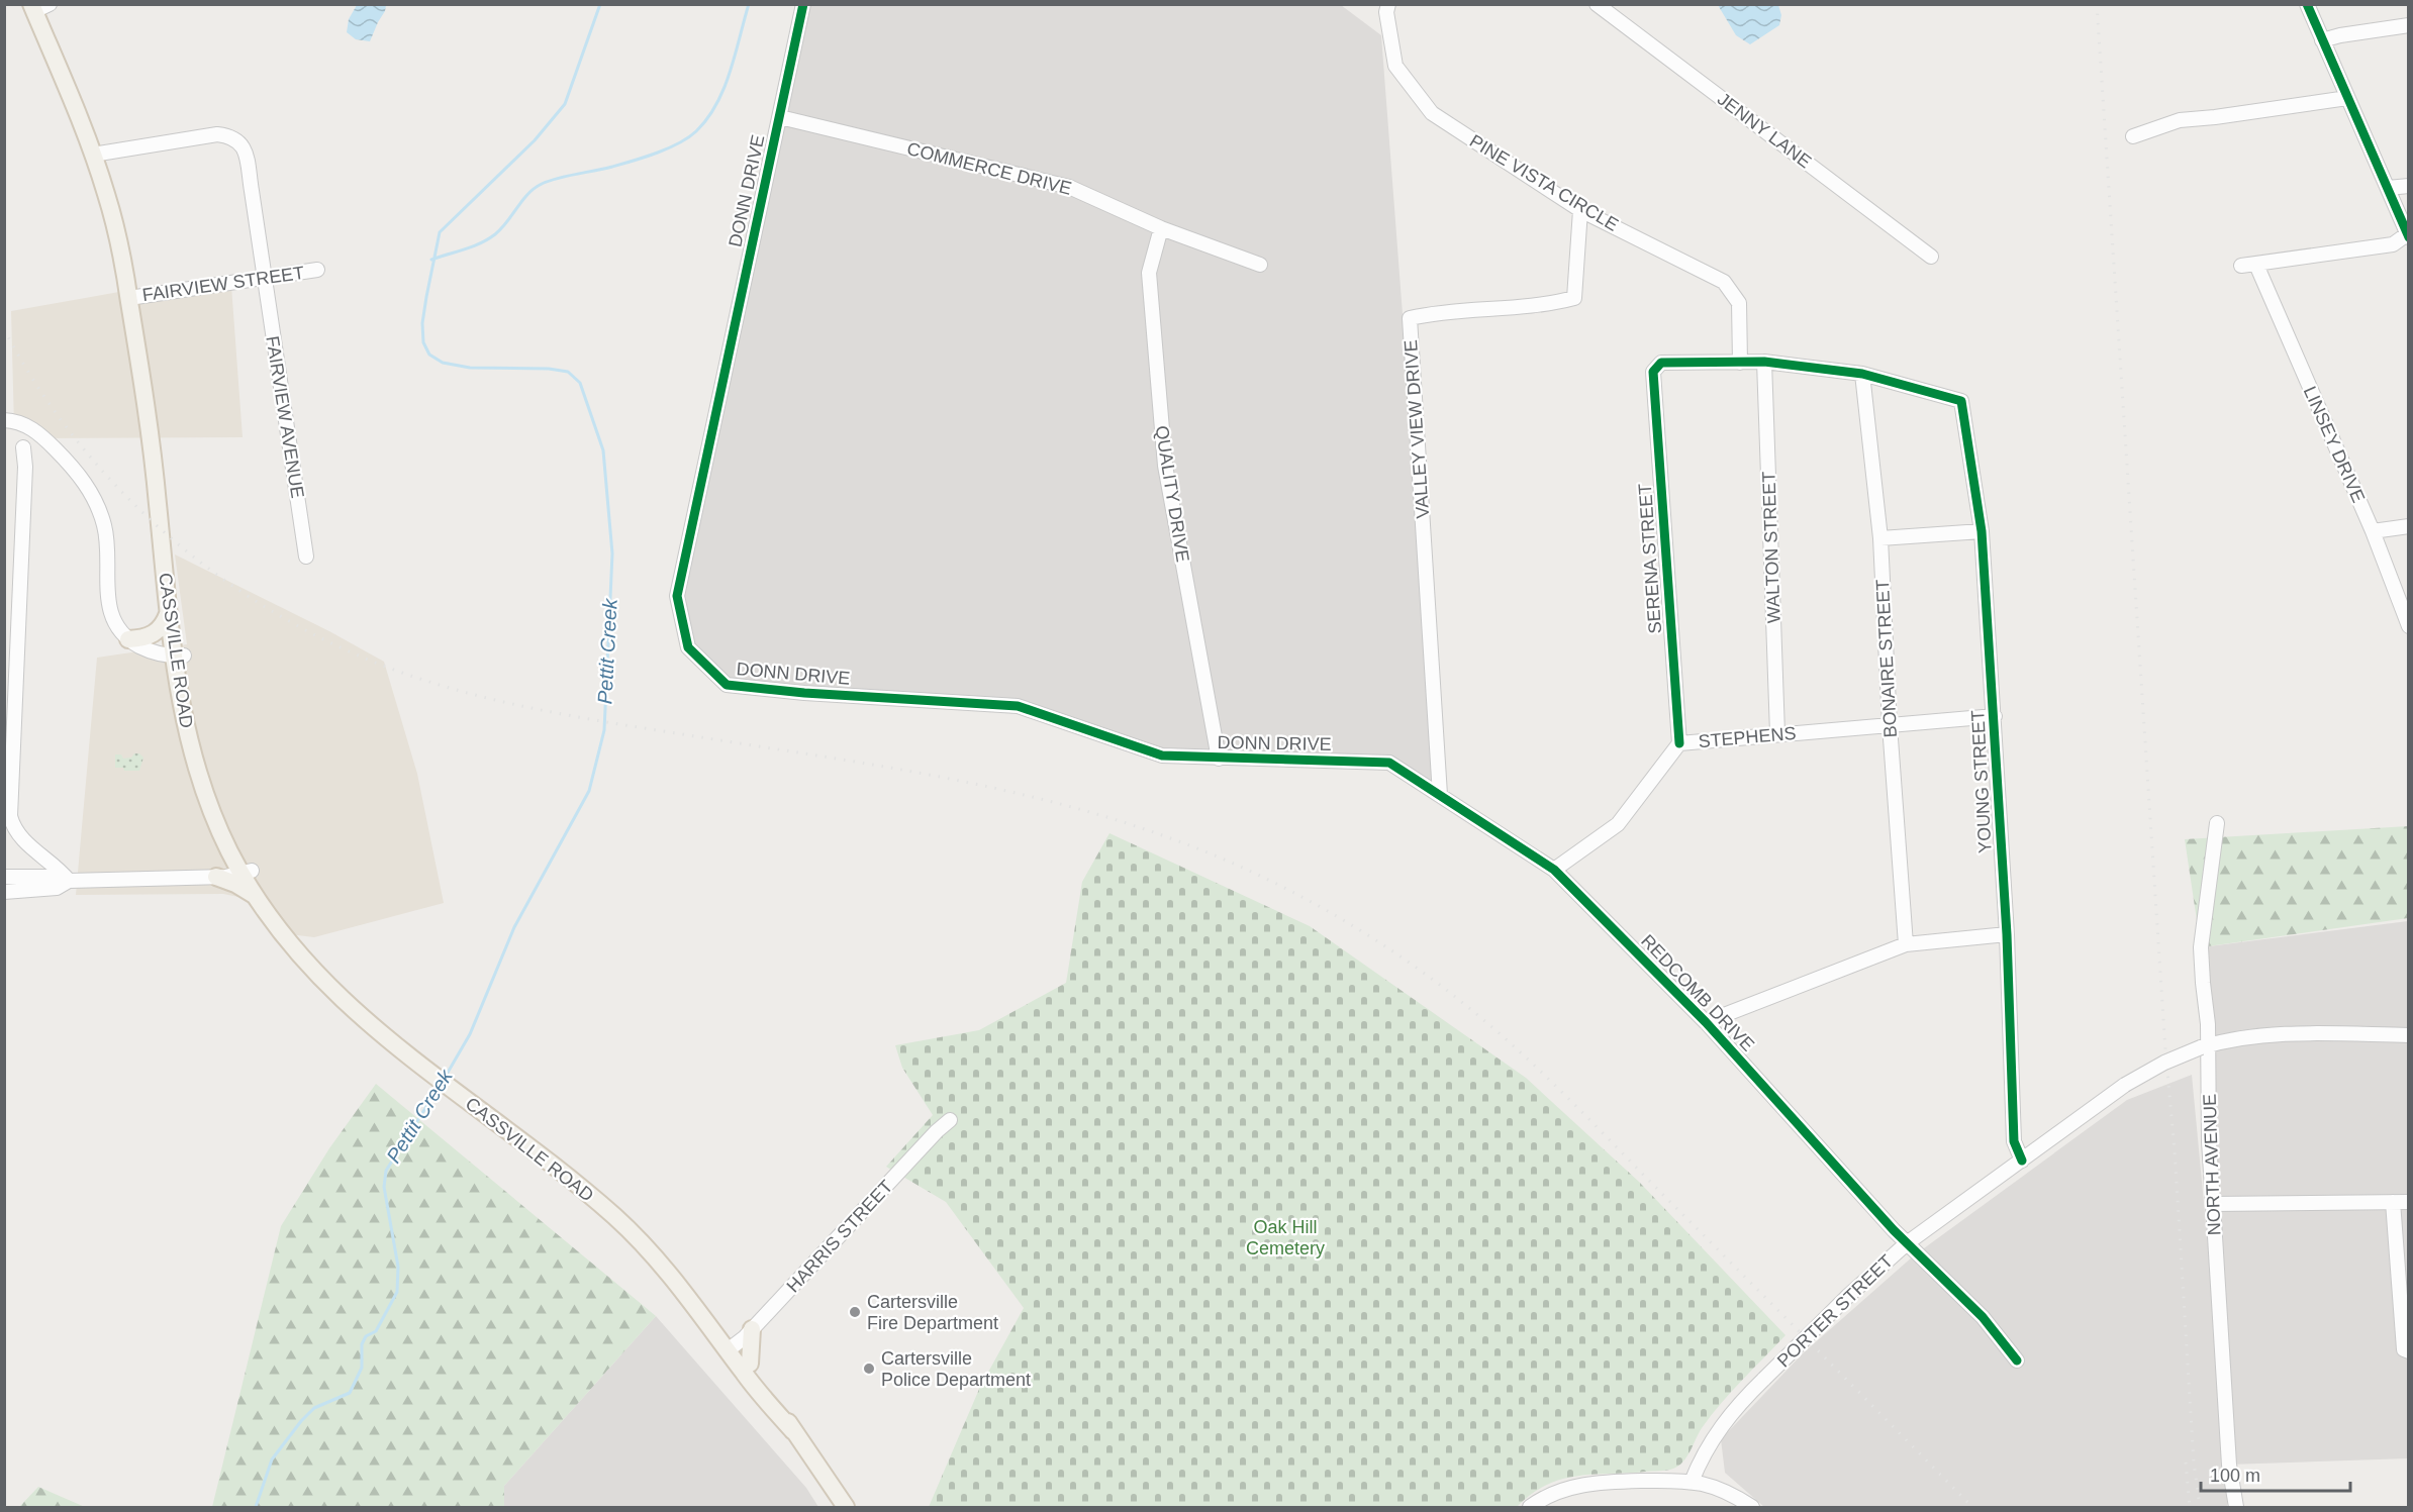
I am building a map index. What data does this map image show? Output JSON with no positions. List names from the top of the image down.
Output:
{
  "streets": {
    "main road": ["CASSVILLE ROAD"],
    "street": [
      "JENNY LANE",
      "COMMERCE DRIVE",
      "PINE VISTA CIRCLE",
      "DONN DRIVE",
      "FAIRVIEW STREET",
      "FAIRVIEW AVENUE",
      "VALLEY VIEW DRIVE",
      "LINSEY DRIVE",
      "QUALITY DRIVE",
      "WALTON STREET",
      "SERENA STREET",
      "BONAIRE STREET",
      "STEPHENS",
      "YOUNG STREET",
      "REDCOMB DRIVE",
      "NORTH AVENUE",
      "HARRIS STREET",
      "PORTER STREET"
    ]
  },
  "crossings": [
    ["COMMERCE DRIVE", "DONN DRIVE"],
    ["COMMERCE DRIVE", "QUALITY DRIVE"],
    ["PINE VISTA CIRCLE", "VALLEY VIEW DRIVE"],
    ["PINE VISTA CIRCLE", "SERENA STREET"],
    ["DONN DRIVE", "VALLEY VIEW DRIVE"],
    ["DONN DRIVE", "QUALITY DRIVE"],
    ["DONN DRIVE", "REDCOMB DRIVE"],
    ["FAIRVIEW STREET", "FAIRVIEW AVENUE"],
    ["FAIRVIEW STREET", "CASSVILLE ROAD"],
    ["FAIRVIEW AVENUE", "CASSVILLE ROAD"],
    ["VALLEY VIEW DRIVE", "REDCOMB DRIVE"],
    ["WALTON STREET", "STEPHENS"],
    ["SERENA STREET", "STEPHENS"],
    ["CASSVILLE ROAD", "HARRIS STREET"],
    ["BONAIRE STREET", "STEPHENS"],
    ["BONAIRE STREET", "YOUNG STREET"],
    ["STEPHENS", "YOUNG STREET"],
    ["STEPHENS", "REDCOMB DRIVE"],
    ["YOUNG STREET", "PORTER STREET"],
    ["REDCOMB DRIVE", "PORTER STREET"],
    ["NORTH AVENUE", "PORTER STREET"]
  ],
  "water": ["Pettit Creek"],
  "parks": ["Oak Hill Cemetery"],
  "places": ["Cartersville Fire Department", "Cartersville Police Department"],
  "scale_bar": "100 m"
}
